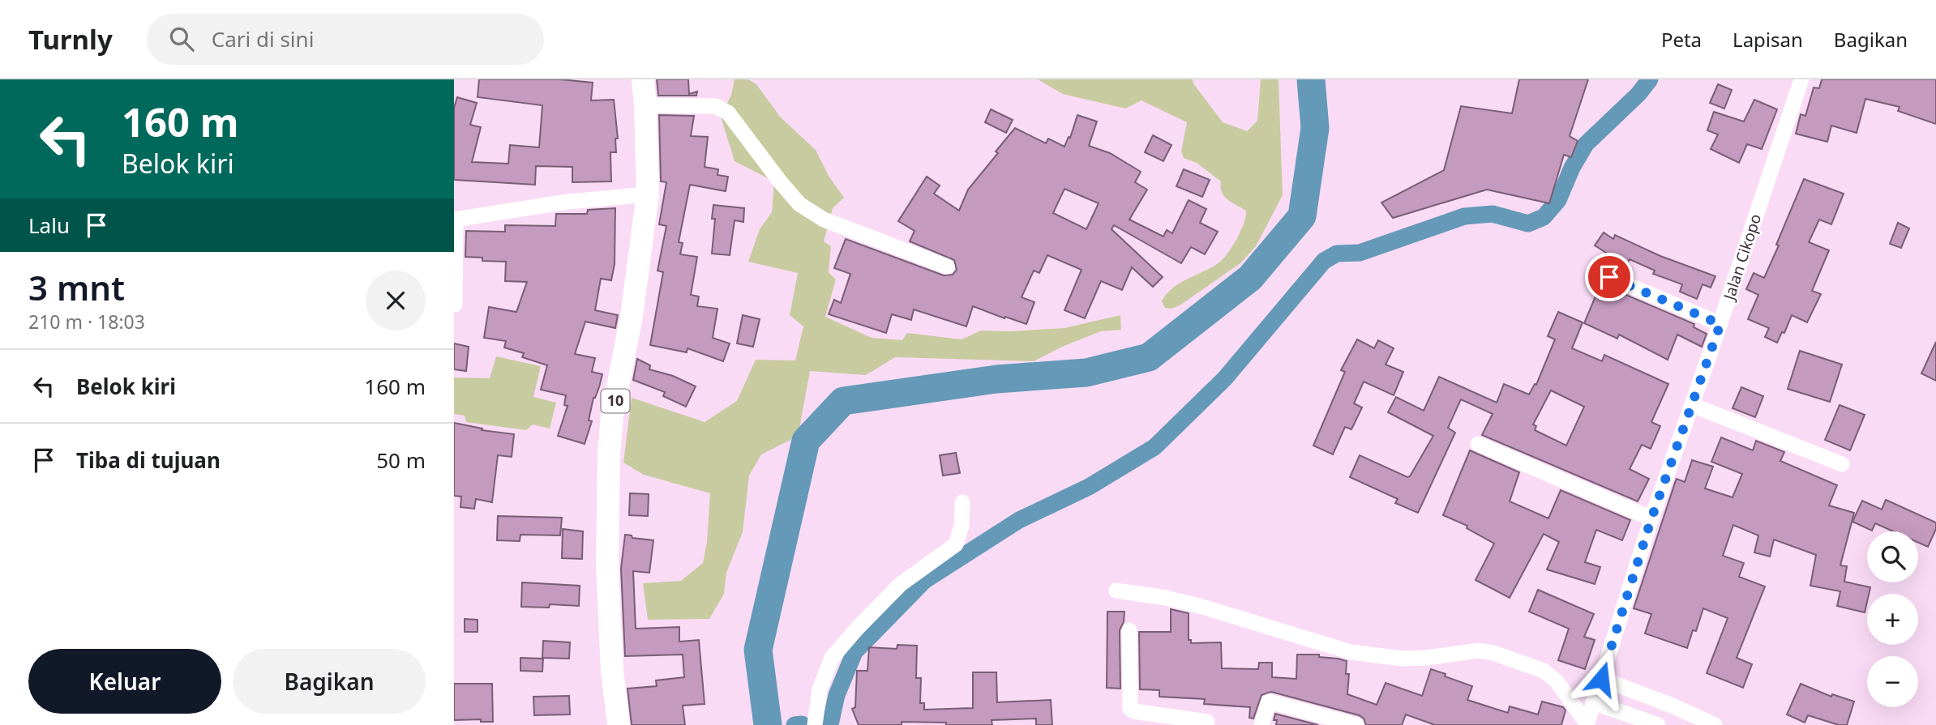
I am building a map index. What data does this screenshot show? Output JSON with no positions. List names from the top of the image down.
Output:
{
  "streets": {
    "highway": ["10"],
    "street": ["Jalan Cikopo"]
  },
  "page": {
    "header": "Turnly",
    "search": "Cari di sini",
    "nav": ["Peta", "Lapisan", "Bagikan"],
    "turn": ["160 m", "Belok kiri"],
    "then": "Lalu",
    "heading": ["3 mnt", "210 m · 18:03"],
    "list": [
      {
        "name": "Belok kiri",
        "value": "160 m"
      },
      {
        "name": "Tiba di tujuan",
        "value": "50 m"
      }
    ],
    "map_buttons": ["+", "−"],
    "buttons": ["Keluar", "Bagikan"]
  }
}
